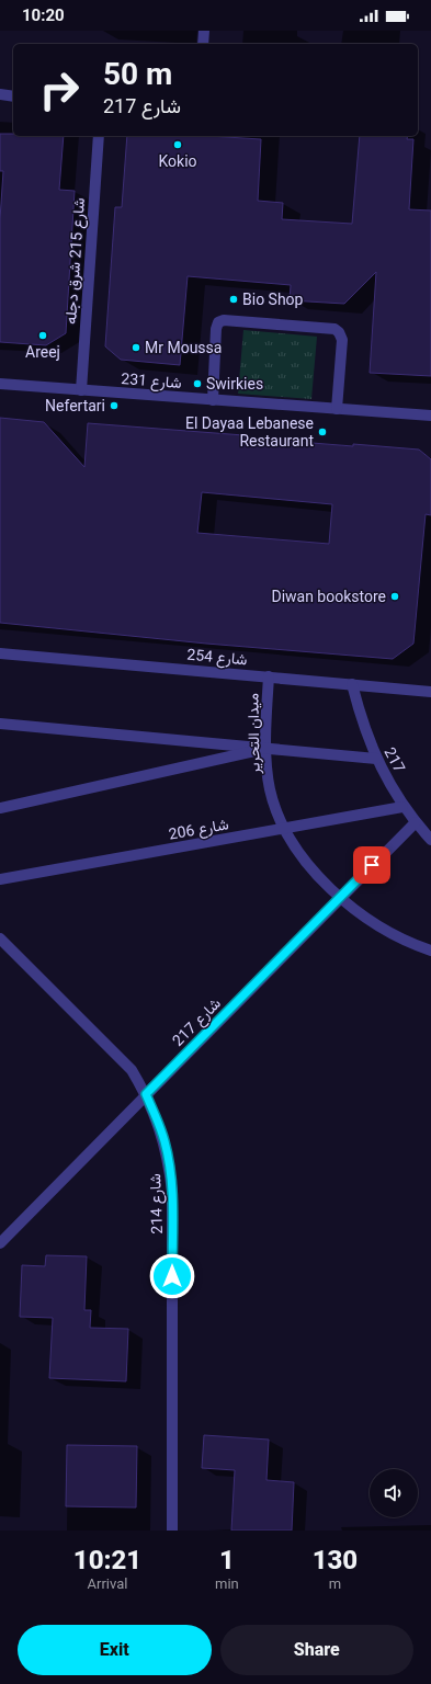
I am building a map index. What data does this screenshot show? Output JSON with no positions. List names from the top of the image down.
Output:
{
  "streets": {
    "street": [
      "شارع 215 شرق دجله",
      "شارع 231",
      "شارع 254",
      "ميدان التحرير",
      "217",
      "شارع 206",
      "شارع 217",
      "شارع 214"
    ]
  },
  "crossings": [
    ["شارع 215 شرق دجله", "شارع 231"],
    ["شارع 254", "ميدان التحرير"],
    ["شارع 254", "217"],
    ["ميدان التحرير", "شارع 206"],
    ["ميدان التحرير", "شارع 217"],
    ["217", "شارع 206"],
    ["217", "شارع 217"],
    ["شارع 217", "شارع 214"]
  ],
  "places": [
    "Kokio",
    "Bio Shop",
    "Areej",
    "Mr Moussa",
    "Swirkies",
    "Nefertari",
    "El Dayaa Lebanese Restaurant",
    "Diwan bookstore"
  ],
  "page": {
    "status": "10:20",
    "turn": ["50 m", "شارع 217"],
    "eta": [
      "10:21",
      "Arrival",
      "1",
      "min",
      "130",
      "m"
    ],
    "buttons": ["Exit", "Share"]
  }
}
